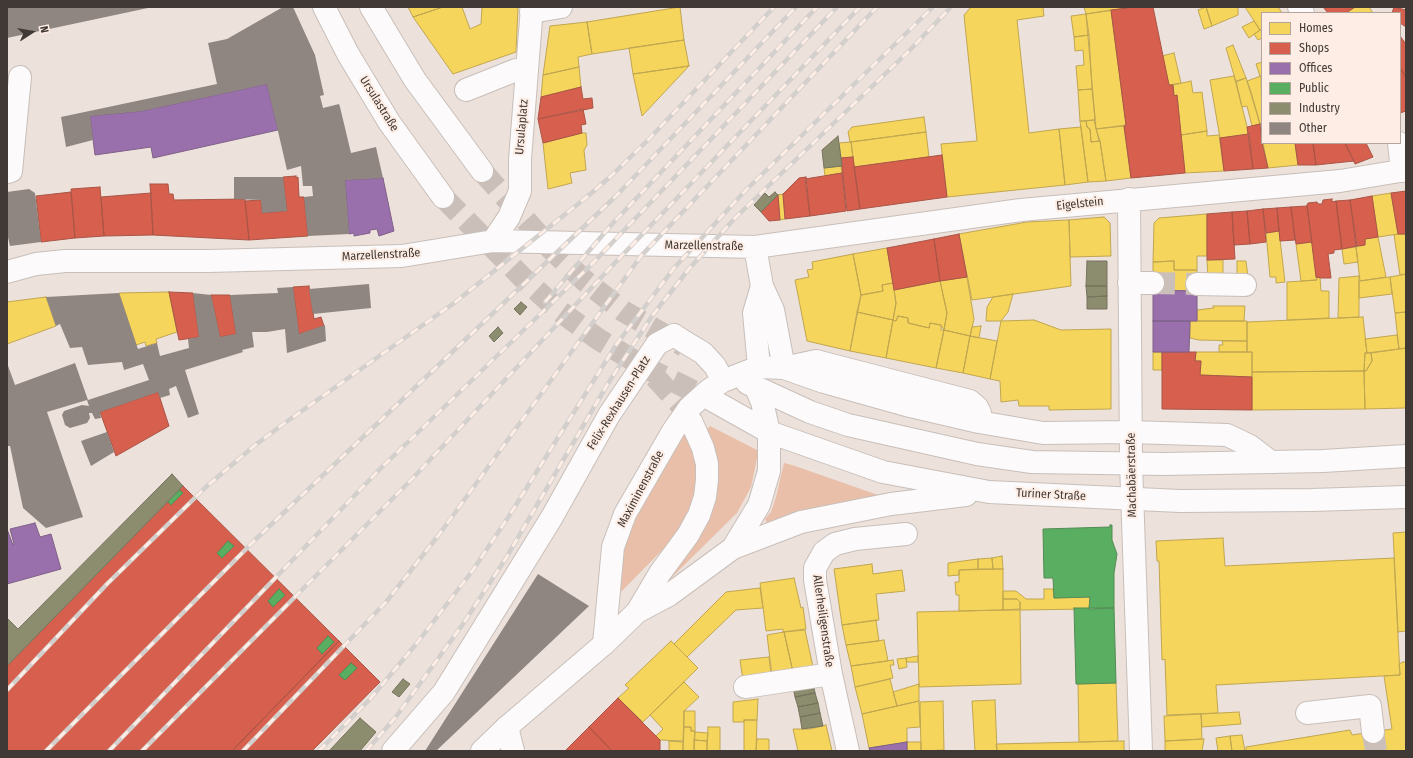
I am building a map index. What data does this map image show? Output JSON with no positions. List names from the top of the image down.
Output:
{
  "streets": {
    "street": [
      "Ursulastraße",
      "Ursulaplatz",
      "Eigelstein",
      "Marzellenstraße",
      "Felix-Rexhausen-Platz",
      "Machabäerstraße",
      "Maximinenstraße",
      "Turiner Straße",
      "Allerheiligenstraße"
    ]
  },
  "crossings": [
    ["Ursulaplatz", "Marzellenstraße"],
    ["Eigelstein", "Marzellenstraße"],
    ["Eigelstein", "Machabäerstraße"],
    ["Felix-Rexhausen-Platz", "Maximinenstraße"],
    ["Machabäerstraße", "Turiner Straße"]
  ],
  "legend": [
    "Homes",
    "Shops",
    "Offices",
    "Public",
    "Industry",
    "Other"
  ],
  "north": "right"
}
